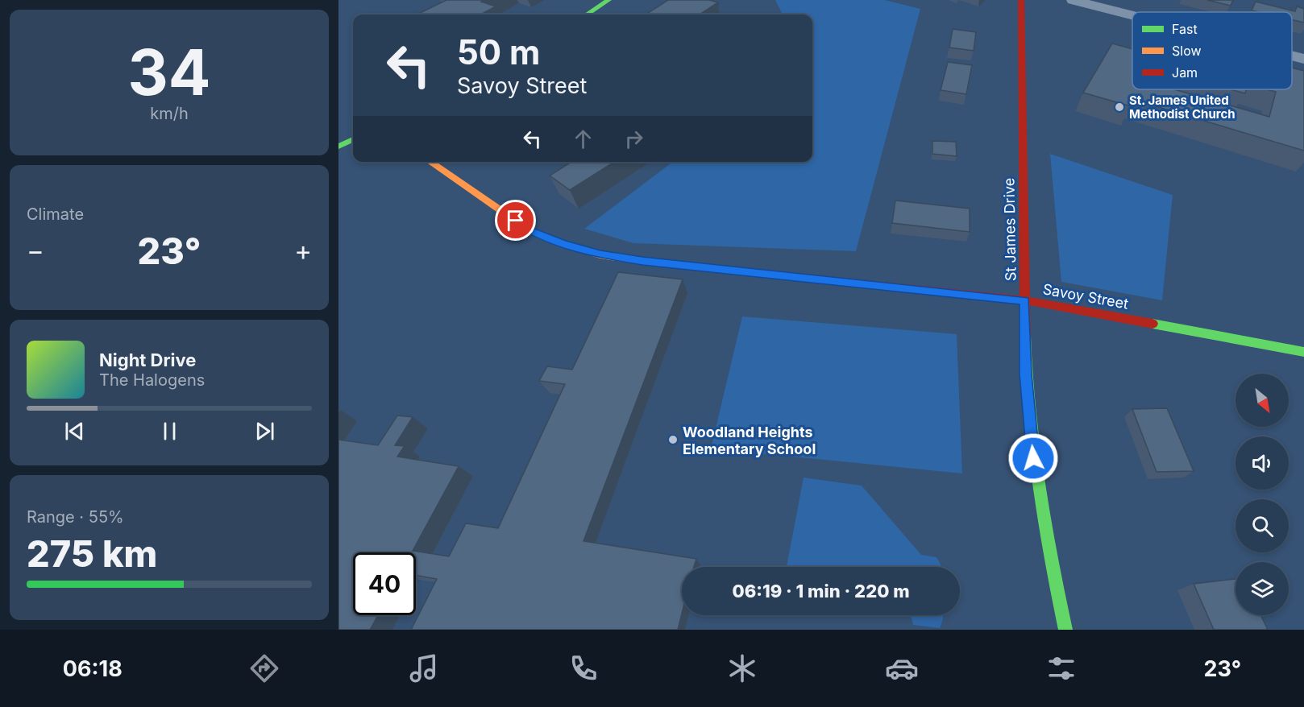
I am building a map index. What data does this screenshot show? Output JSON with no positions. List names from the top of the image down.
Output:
{
  "streets": {
    "street": ["St James Drive", "Savoy Street"]
  },
  "crossings": [
    ["St James Drive", "Savoy Street"]
  ],
  "places": ["St. James United Methodist Church", "Woodland Heights Elementary School"],
  "legend": ["Fast", "Slow", "Jam"],
  "north": "bottom right",
  "page": {
    "tile": [
      ["34", "km/h"],
      "Climate",
      ["Range · 55%", "275 km"]
    ],
    "turn": ["50 m", "Savoy Street"],
    "heat": ["−", "23°", "+"],
    "song": ["Night Drive", "The Halogens"],
    "limit": "40",
    "trip": "06:19 · 1 min · 220 m",
    "tabs": ["06:18", "23°"]
  }
}
